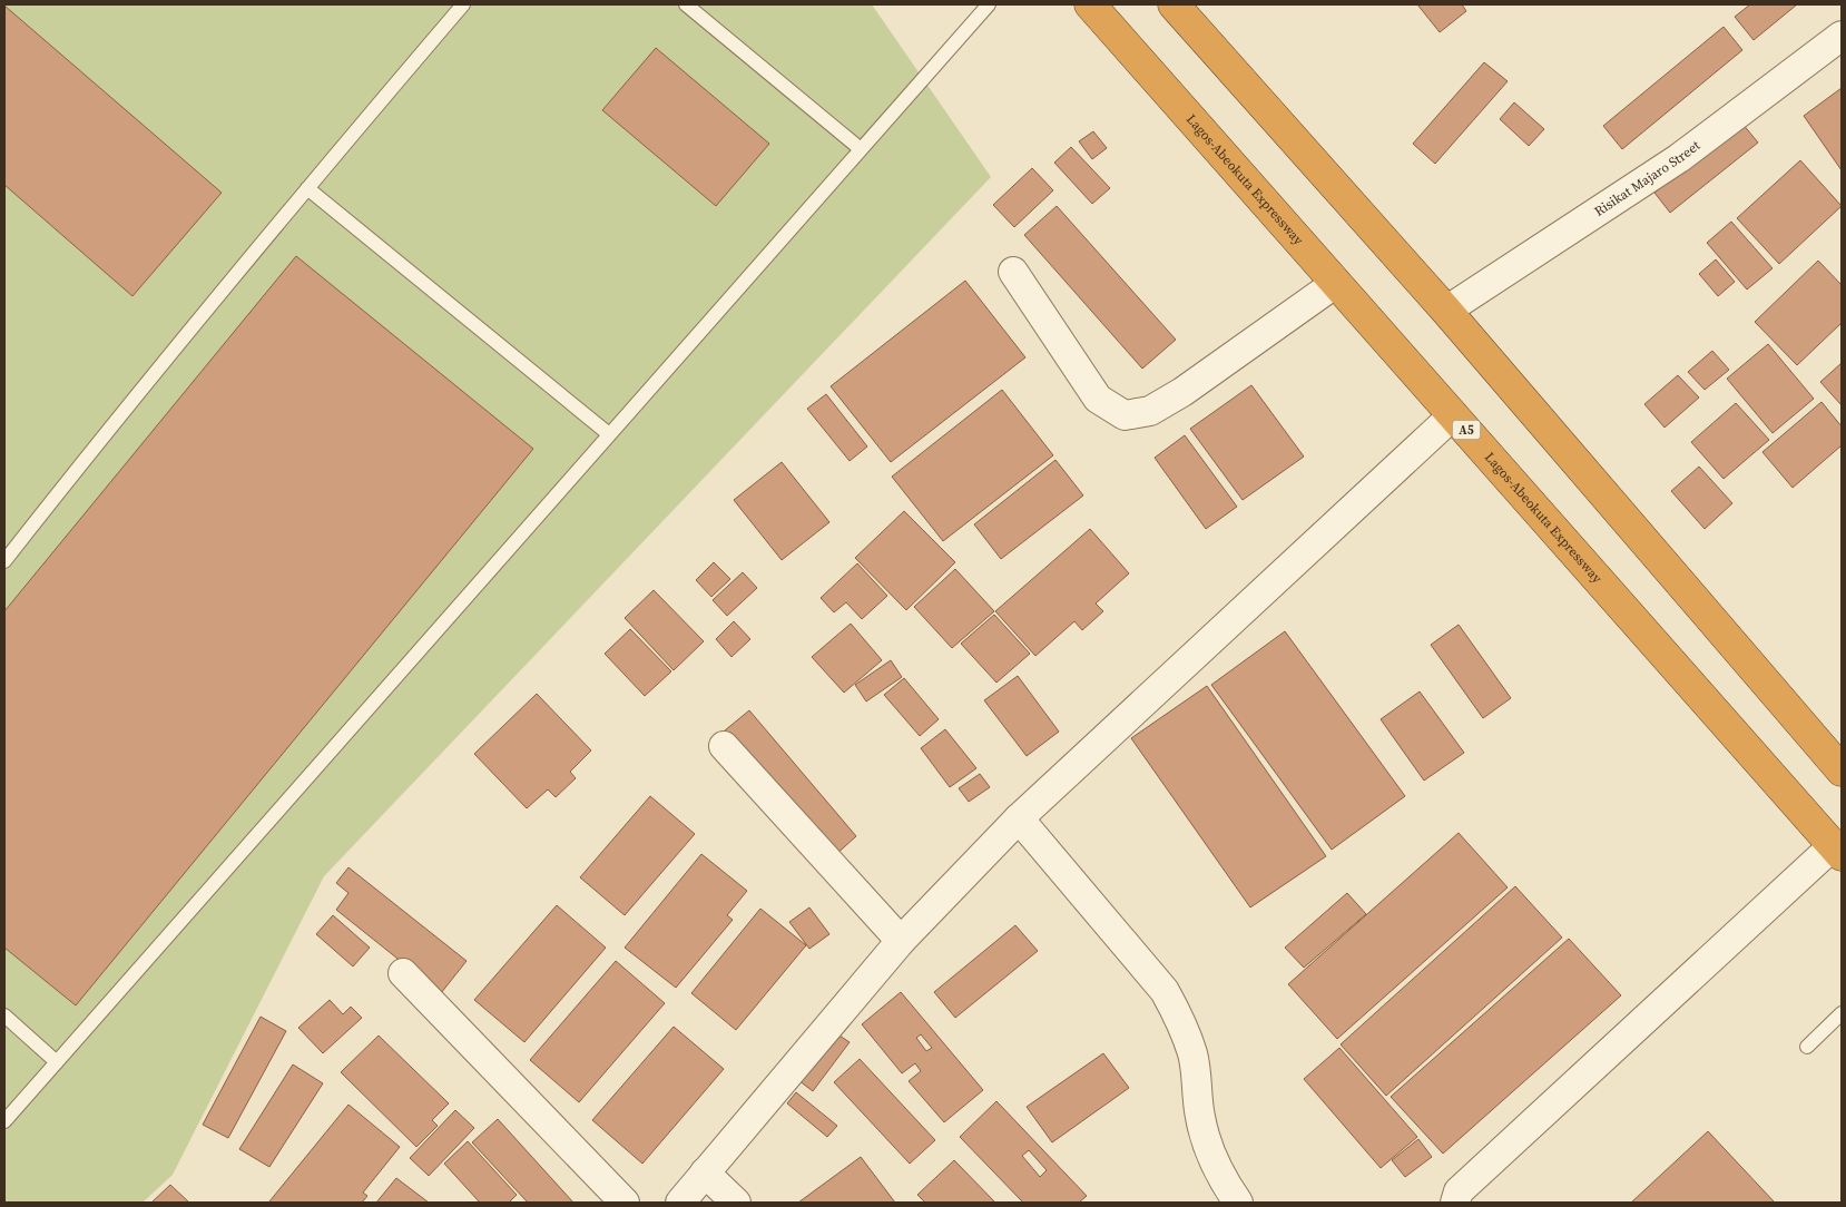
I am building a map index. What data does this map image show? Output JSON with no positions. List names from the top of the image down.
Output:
{
  "streets": {
    "highway": ["Lagos-Abeokuta Expressway", "A5"],
    "street": ["Risikat Majaro Street"]
  }
}
